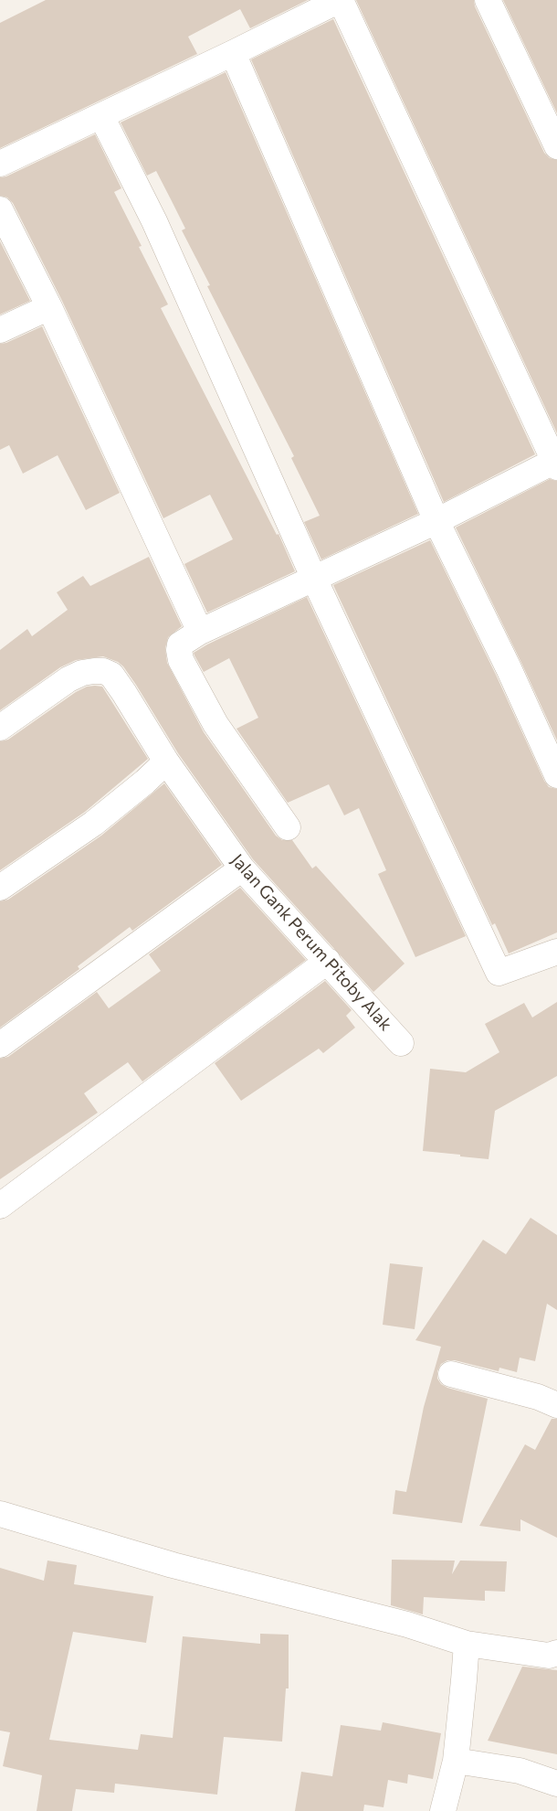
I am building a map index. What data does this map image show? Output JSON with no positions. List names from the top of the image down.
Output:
{
  "streets": {
    "street": ["Jalan Gank Perum Pitoby Alak"]
  }
}
